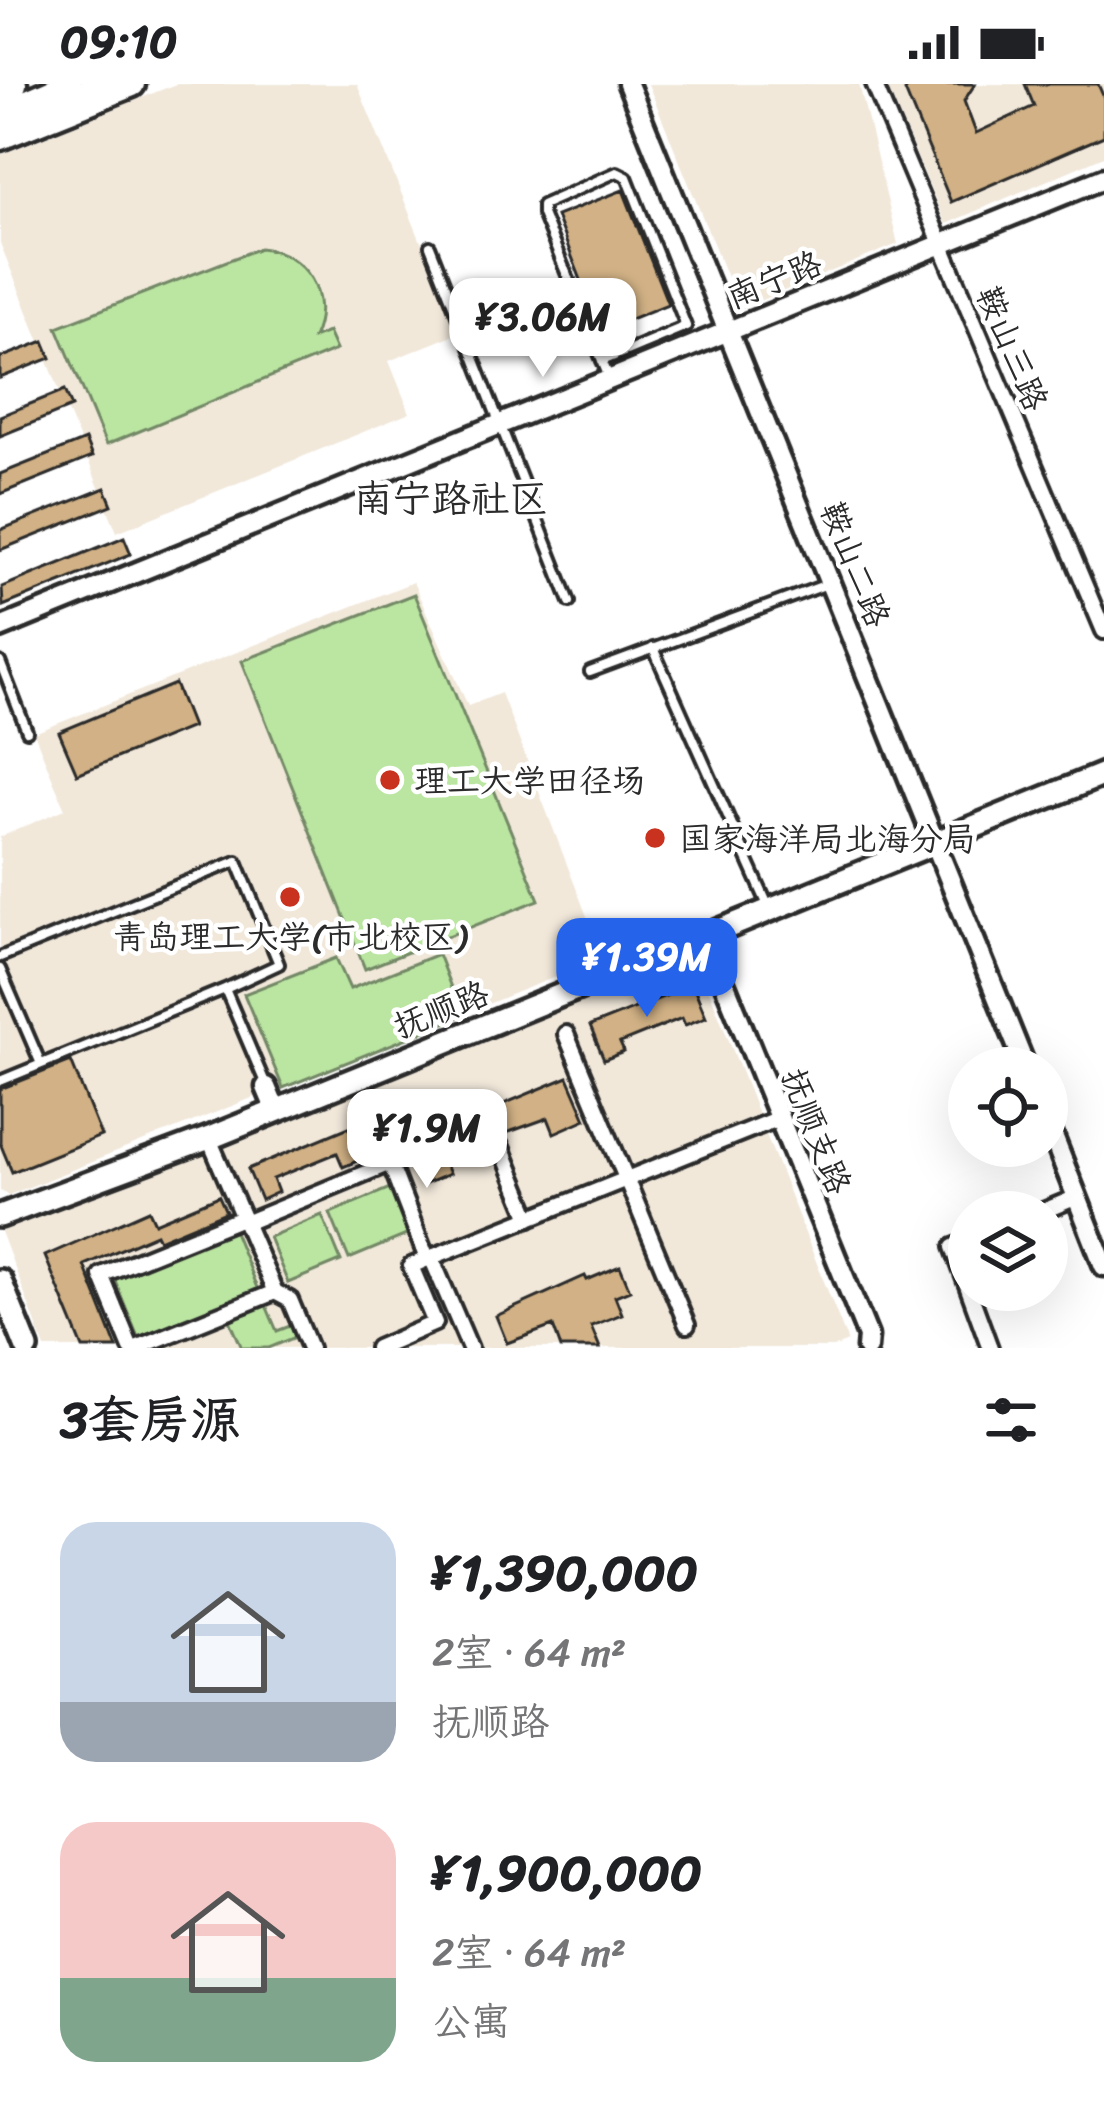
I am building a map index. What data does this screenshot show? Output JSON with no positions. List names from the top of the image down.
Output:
{
  "streets": {
    "main road": ["抚顺路"],
    "street": [
      "南宁路",
      "鞍山三路",
      "鞍山二路",
      "抚顺支路"
    ]
  },
  "crossings": [
    ["南宁路", "鞍山三路"],
    ["南宁路", "鞍山二路"],
    ["鞍山二路", "抚顺路"],
    ["抚顺路", "抚顺支路"]
  ],
  "districts": ["南宁路社区"],
  "places": ["理工大学田径场", "国家海洋局北海分局", "青岛理工大学(市北校区)"],
  "page": {
    "status": "09:10",
    "price": ["¥3.06M", "¥1.39M", "¥1.9M"],
    "heading": "3套房源",
    "list": [
      {
        "name": "¥1,390,000",
        "note": "2室 · 64 m² · 抚顺路"
      },
      {
        "name": "¥1,900,000",
        "note": "2室 · 64 m² · 公寓"
      }
    ]
  }
}
